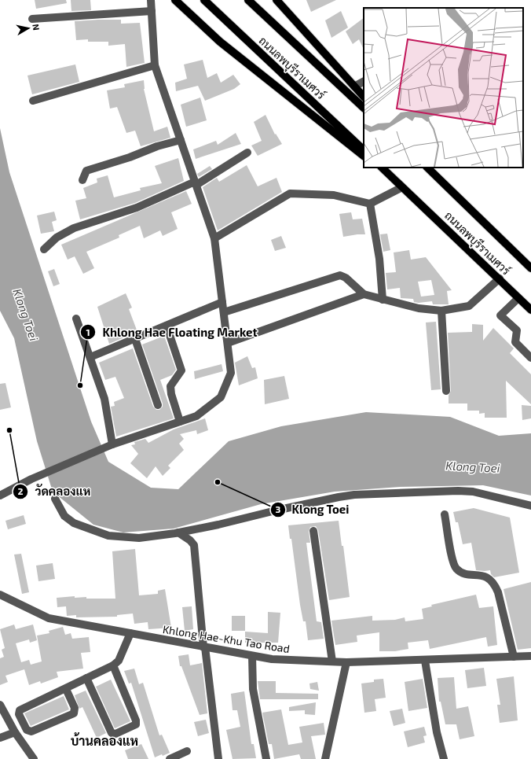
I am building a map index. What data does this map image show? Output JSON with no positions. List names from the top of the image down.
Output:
{
  "streets": {
    "main road": ["ถนนลพบุรีราเมศวร์"],
    "street": ["Khlong Hae-Khu Tao Road"]
  },
  "districts": ["บ้านคลองแห"],
  "water": ["Klong Toei"],
  "places": ["Khlong Hae Floating Market", "วัดคลองแห", "Klong Toei"],
  "north": "right"
}
